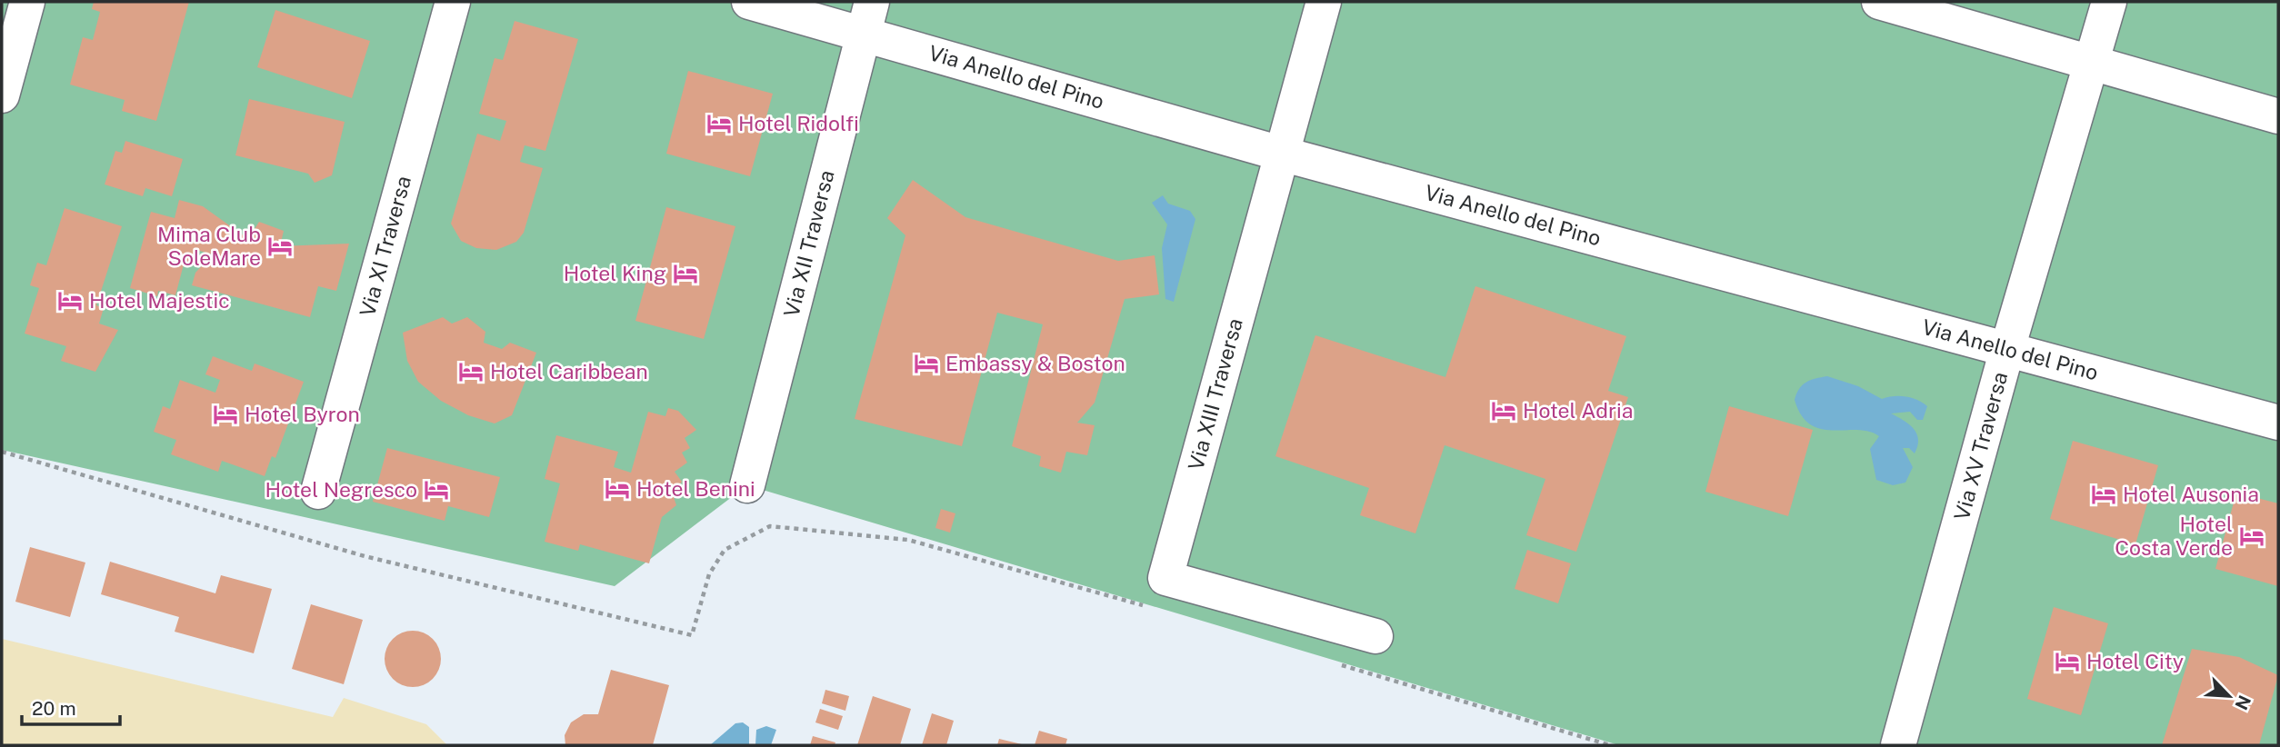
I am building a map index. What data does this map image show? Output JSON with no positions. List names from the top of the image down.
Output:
{
  "streets": {
    "street": [
      "Via Anello del Pino",
      "Via XII Traversa",
      "Via XI Traversa",
      "Via XIII Traversa",
      "Via XV Traversa"
    ]
  },
  "crossings": [
    ["Via Anello del Pino", "Via XII Traversa"],
    ["Via Anello del Pino", "Via XIII Traversa"],
    ["Via Anello del Pino", "Via XV Traversa"]
  ],
  "places": {
    "hotel": [
      "Hotel Ridolfi",
      "Mima Club SoleMare",
      "Hotel King",
      "Hotel Majestic",
      "Embassy & Boston",
      "Hotel Caribbean",
      "Hotel Adria",
      "Hotel Byron",
      "Hotel Benini",
      "Hotel Negresco",
      "Hotel Ausonia",
      "Hotel Costa Verde",
      "Hotel City"
    ]
  },
  "scale_bar": "20 m",
  "north": "bottom right"
}
